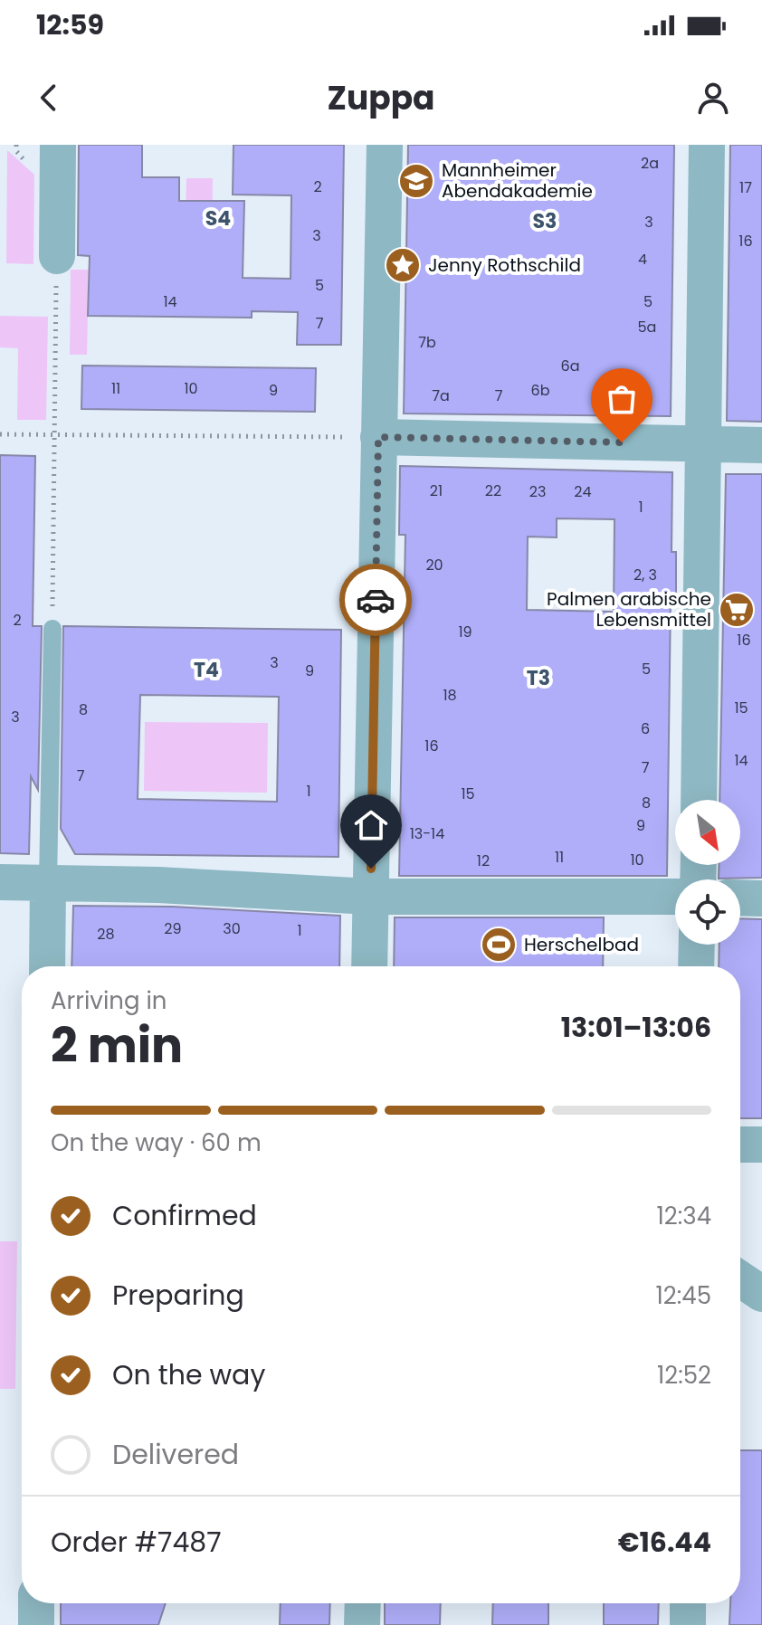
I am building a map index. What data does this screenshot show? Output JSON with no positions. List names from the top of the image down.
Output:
{
  "districts": [
    "S4",
    "S3",
    "T4",
    "T3"
  ],
  "places": {
    "school or university": ["Mannheimer Abendakademie"],
    "place": ["Jenny Rothschild"],
    "supermarket": ["Palmen arabische Lebensmittel"],
    "sports": ["Herschelbad"]
  },
  "house_numbers": [
    "2a",
    "2",
    "17",
    "3",
    "3",
    "16",
    "4",
    "5",
    "14",
    "5",
    "7",
    "5a",
    "7b",
    "6a",
    "11",
    "10",
    "9",
    "6b",
    "7a",
    "7",
    "21",
    "22",
    "23",
    "24",
    "1",
    "20",
    "2, 3",
    "2",
    "19",
    "16",
    "3",
    "5",
    "9",
    "18",
    "15",
    "8",
    "3",
    "6",
    "16",
    "14",
    "7",
    "7",
    "1",
    "15",
    "8",
    "9",
    "13-14",
    "11",
    "10",
    "12",
    "29",
    "30",
    "1",
    "28"
  ],
  "north": "bottom right",
  "page": {
    "status": "12:59",
    "header": "Zuppa",
    "heading": ["2 min", "Arriving in", "13:01–13:06"],
    "panel": ["Order #7487", "€16.44"],
    "bar": "On the way · 60 m",
    "list": [
      ["Confirmed", "12:34"],
      ["Preparing", "12:45"],
      ["On the way", "12:52"],
      "Delivered"
    ]
  }
}
